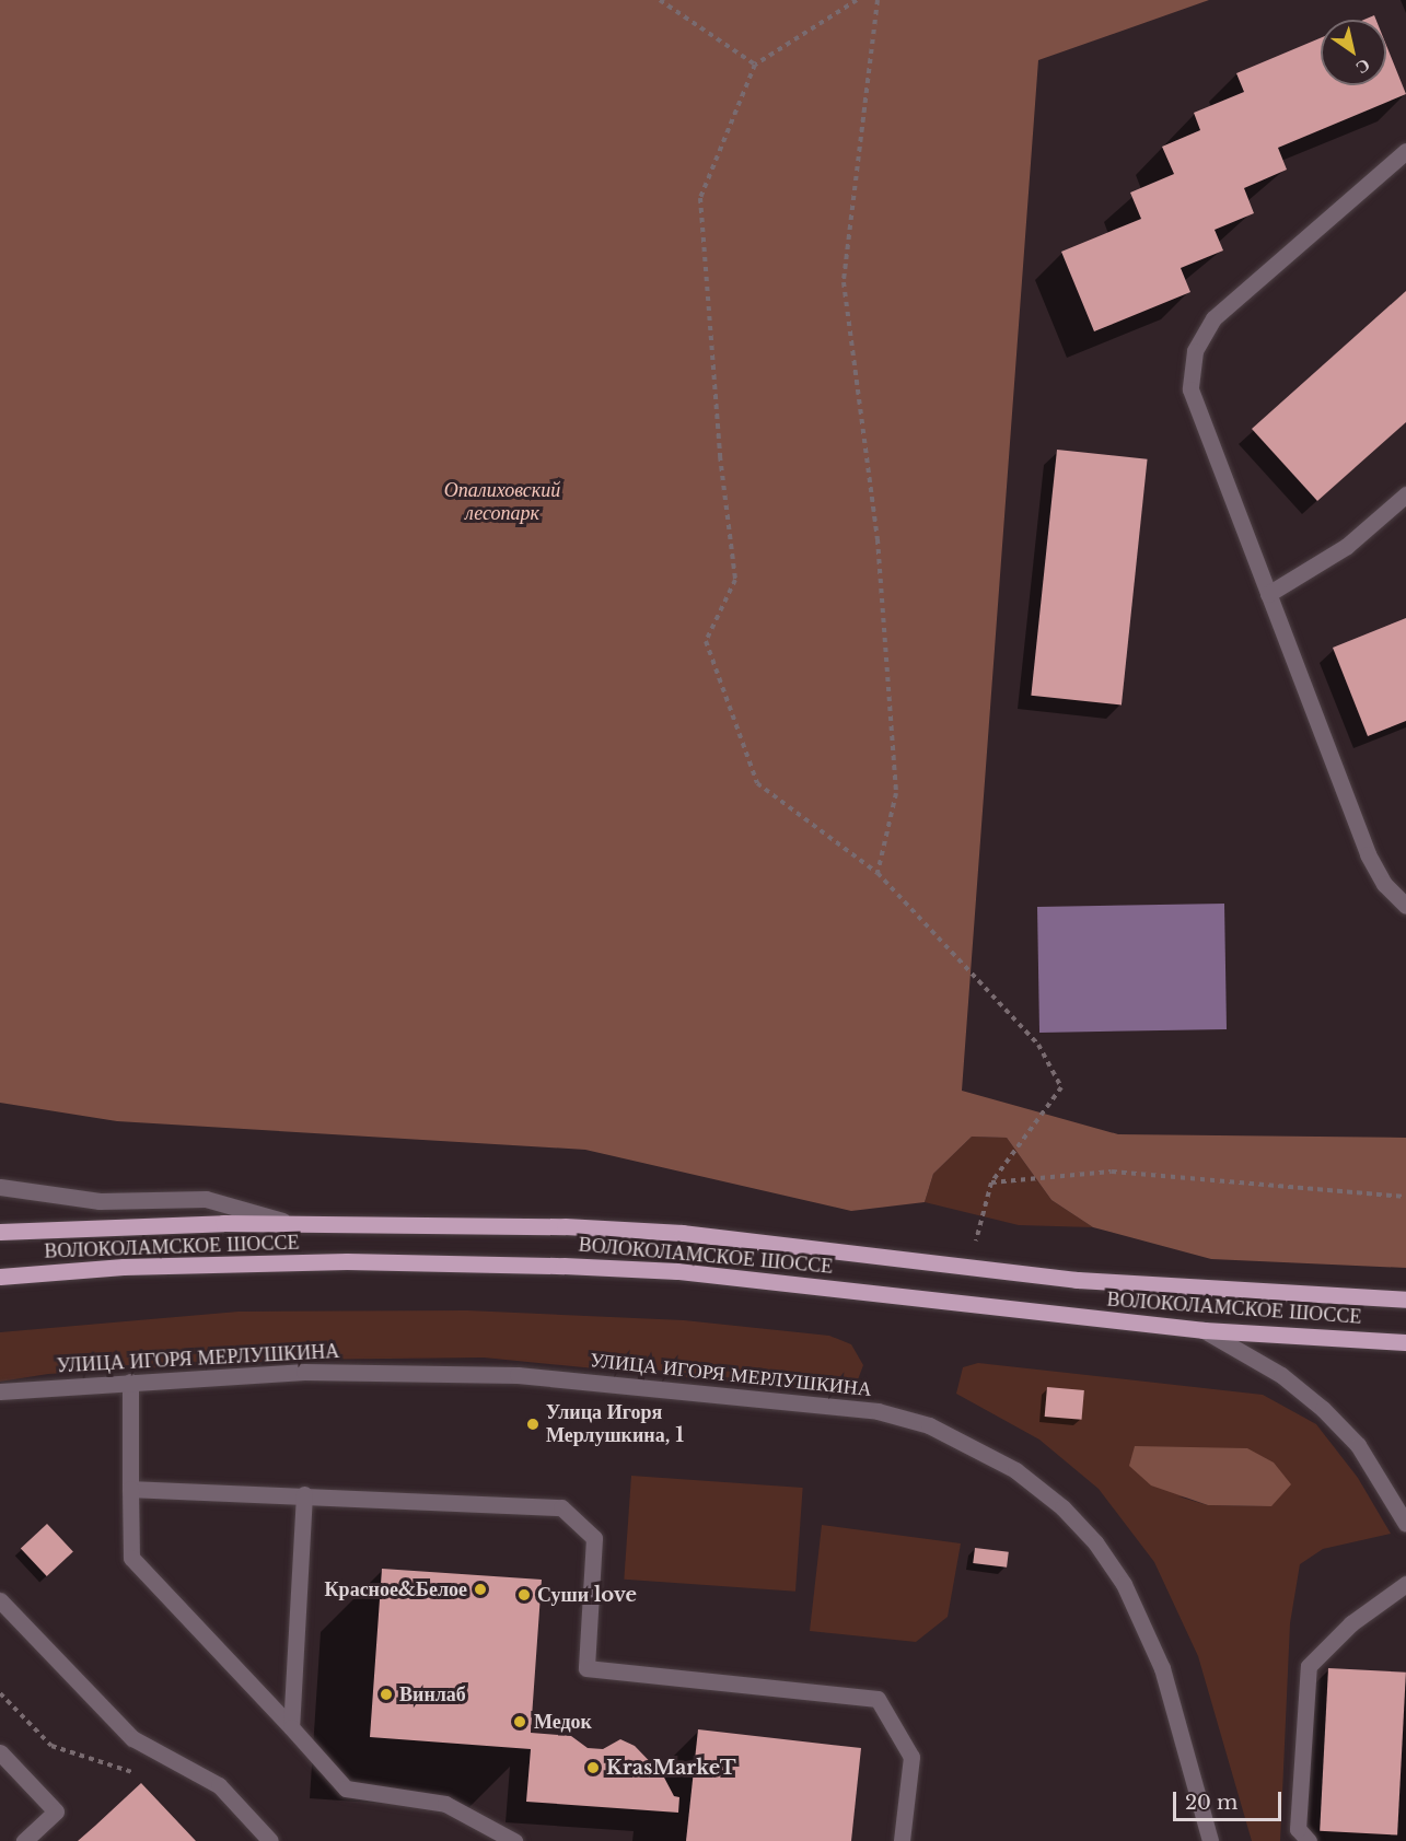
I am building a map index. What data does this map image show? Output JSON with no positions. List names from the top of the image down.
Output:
{
  "streets": {
    "main road": ["ВОЛОКОЛАМСКОЕ ШОССЕ"],
    "street": ["УЛИЦА ИГОРЯ МЕРЛУШКИНА"]
  },
  "parks": ["Опалиховский лесопарк"],
  "places": [
    "Улица Игоря Мерлушкина, 1",
    "Красное&Белое",
    "Суши love",
    "Винлаб",
    "Медок",
    "KrasMarkeT"
  ],
  "scale_bar": "20 m",
  "north": "bottom right"
}
